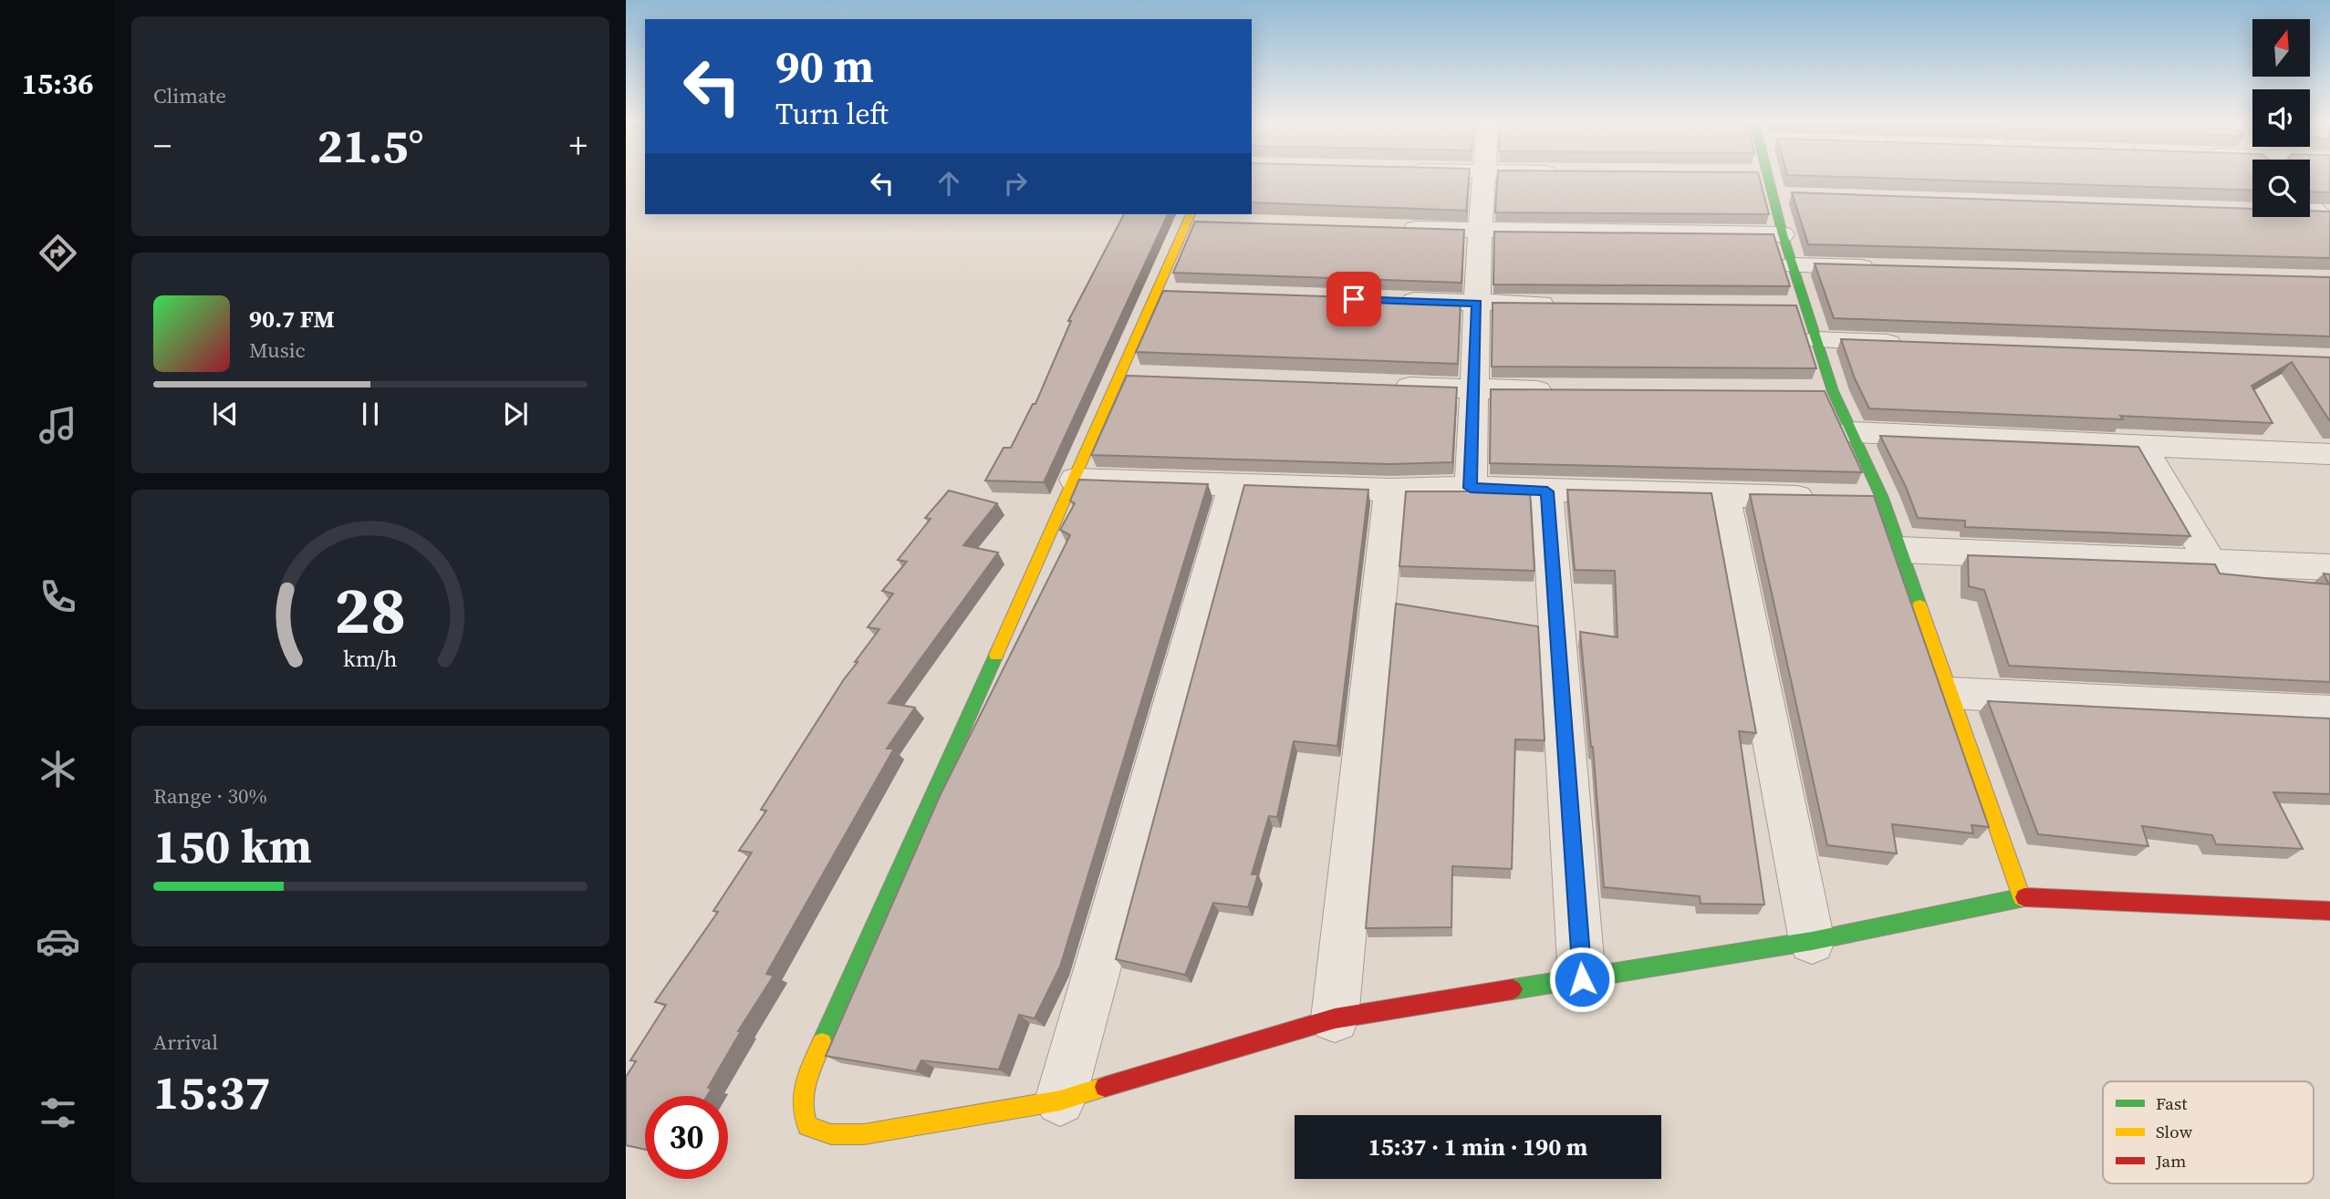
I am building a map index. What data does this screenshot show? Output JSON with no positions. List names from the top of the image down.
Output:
{
  "legend": ["Fast", "Slow", "Jam"],
  "north": "top",
  "page": {
    "tabs": "15:36",
    "tile": [
      "Climate",
      ["Range · 30%", "150 km"],
      ["Arrival", "15:37"]
    ],
    "turn": ["90 m", "Turn left"],
    "heat": ["−", "21.5°", "+"],
    "song": ["90.7 FM", "Music"],
    "limit": "30",
    "trip": "15:37 · 1 min · 190 m",
    "gauge": ["28", "km/h"]
  }
}
